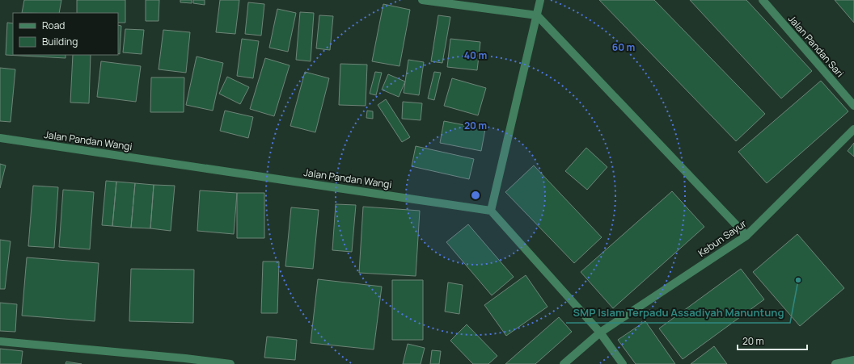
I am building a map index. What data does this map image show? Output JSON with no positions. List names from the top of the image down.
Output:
{
  "streets": {
    "street": ["Jalan Pandan Sari", "Jalan Pandan Wangi", "Kebun Sayur"]
  },
  "places": ["SMP Islam Terpadu Assadiyah Manuntung"],
  "legend": ["Road", "Building"],
  "scale_bar": "20 m",
  "rings": ["60 m", "40 m", "20 m"]
}
